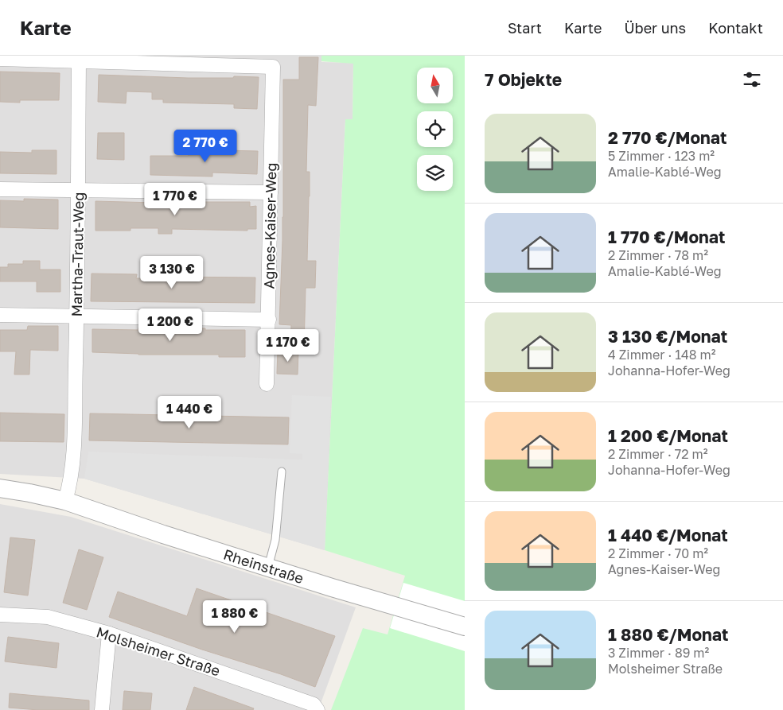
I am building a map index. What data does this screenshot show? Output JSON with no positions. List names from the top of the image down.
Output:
{
  "streets": {
    "street": [
      "Agnes-Kaiser-Weg",
      "Martha-Traut-Weg",
      "Rheinstraße",
      "Molsheimer Straße"
    ]
  },
  "crossings": [
    ["Agnes-Kaiser-Weg", "Martha-Traut-Weg"],
    ["Martha-Traut-Weg", "Rheinstraße"]
  ],
  "north": "top",
  "page": {
    "header": "Karte",
    "nav": [
      "Start",
      "Karte",
      "Über uns",
      "Kontakt"
    ],
    "heading": "7 Objekte",
    "list": [
      {
        "name": "2 770 €/Monat",
        "note": "5 Zimmer · 123 m² · Amalie-Kablé-Weg"
      },
      {
        "name": "1 770 €/Monat",
        "note": "2 Zimmer · 78 m² · Amalie-Kablé-Weg"
      },
      {
        "name": "3 130 €/Monat",
        "note": "4 Zimmer · 148 m² · Johanna-Hofer-Weg"
      },
      {
        "name": "1 200 €/Monat",
        "note": "2 Zimmer · 72 m² · Johanna-Hofer-Weg"
      },
      {
        "name": "1 440 €/Monat",
        "note": "2 Zimmer · 70 m² · Agnes-Kaiser-Weg"
      },
      {
        "name": "1 880 €/Monat",
        "note": "3 Zimmer · 89 m² · Molsheimer Straße"
      }
    ],
    "price": [
      "2 770 €",
      "1 770 €",
      "3 130 €",
      "1 200 €",
      "1 170 €",
      "1 440 €",
      "1 880 €"
    ]
  }
}
